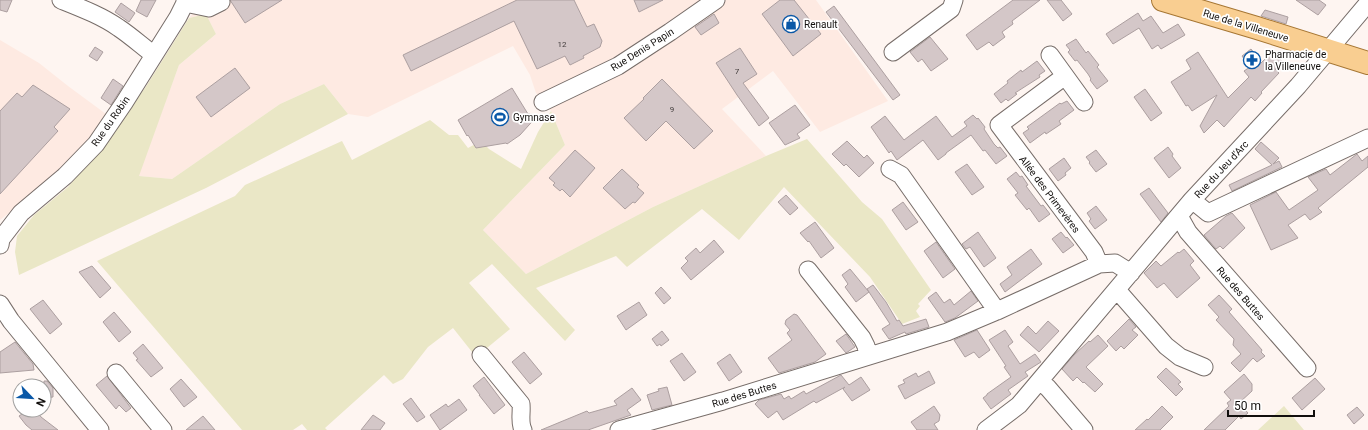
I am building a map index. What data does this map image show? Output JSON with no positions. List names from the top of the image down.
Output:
{
  "streets": {
    "main road": ["Rue de la Villeneuve"],
    "street": [
      "Rue Denis Papin",
      "Rue du Robin",
      "Rue du Jeu d'Arc",
      "Allée des Primevères",
      "Rue des Buttes"
    ]
  },
  "crossings": [
    ["Rue de la Villeneuve", "Rue du Jeu d'Arc"],
    ["Rue du Jeu d'Arc", "Rue des Buttes"],
    ["Allée des Primevères", "Rue des Buttes"]
  ],
  "places": {
    "shop": ["Renault"],
    "pharmacy": ["Pharmacie de la Villeneuve"],
    "sports": ["Gymnase"]
  },
  "house_numbers": ["12", "7", "9"],
  "scale_bar": "50 m",
  "north": "bottom right"
}
